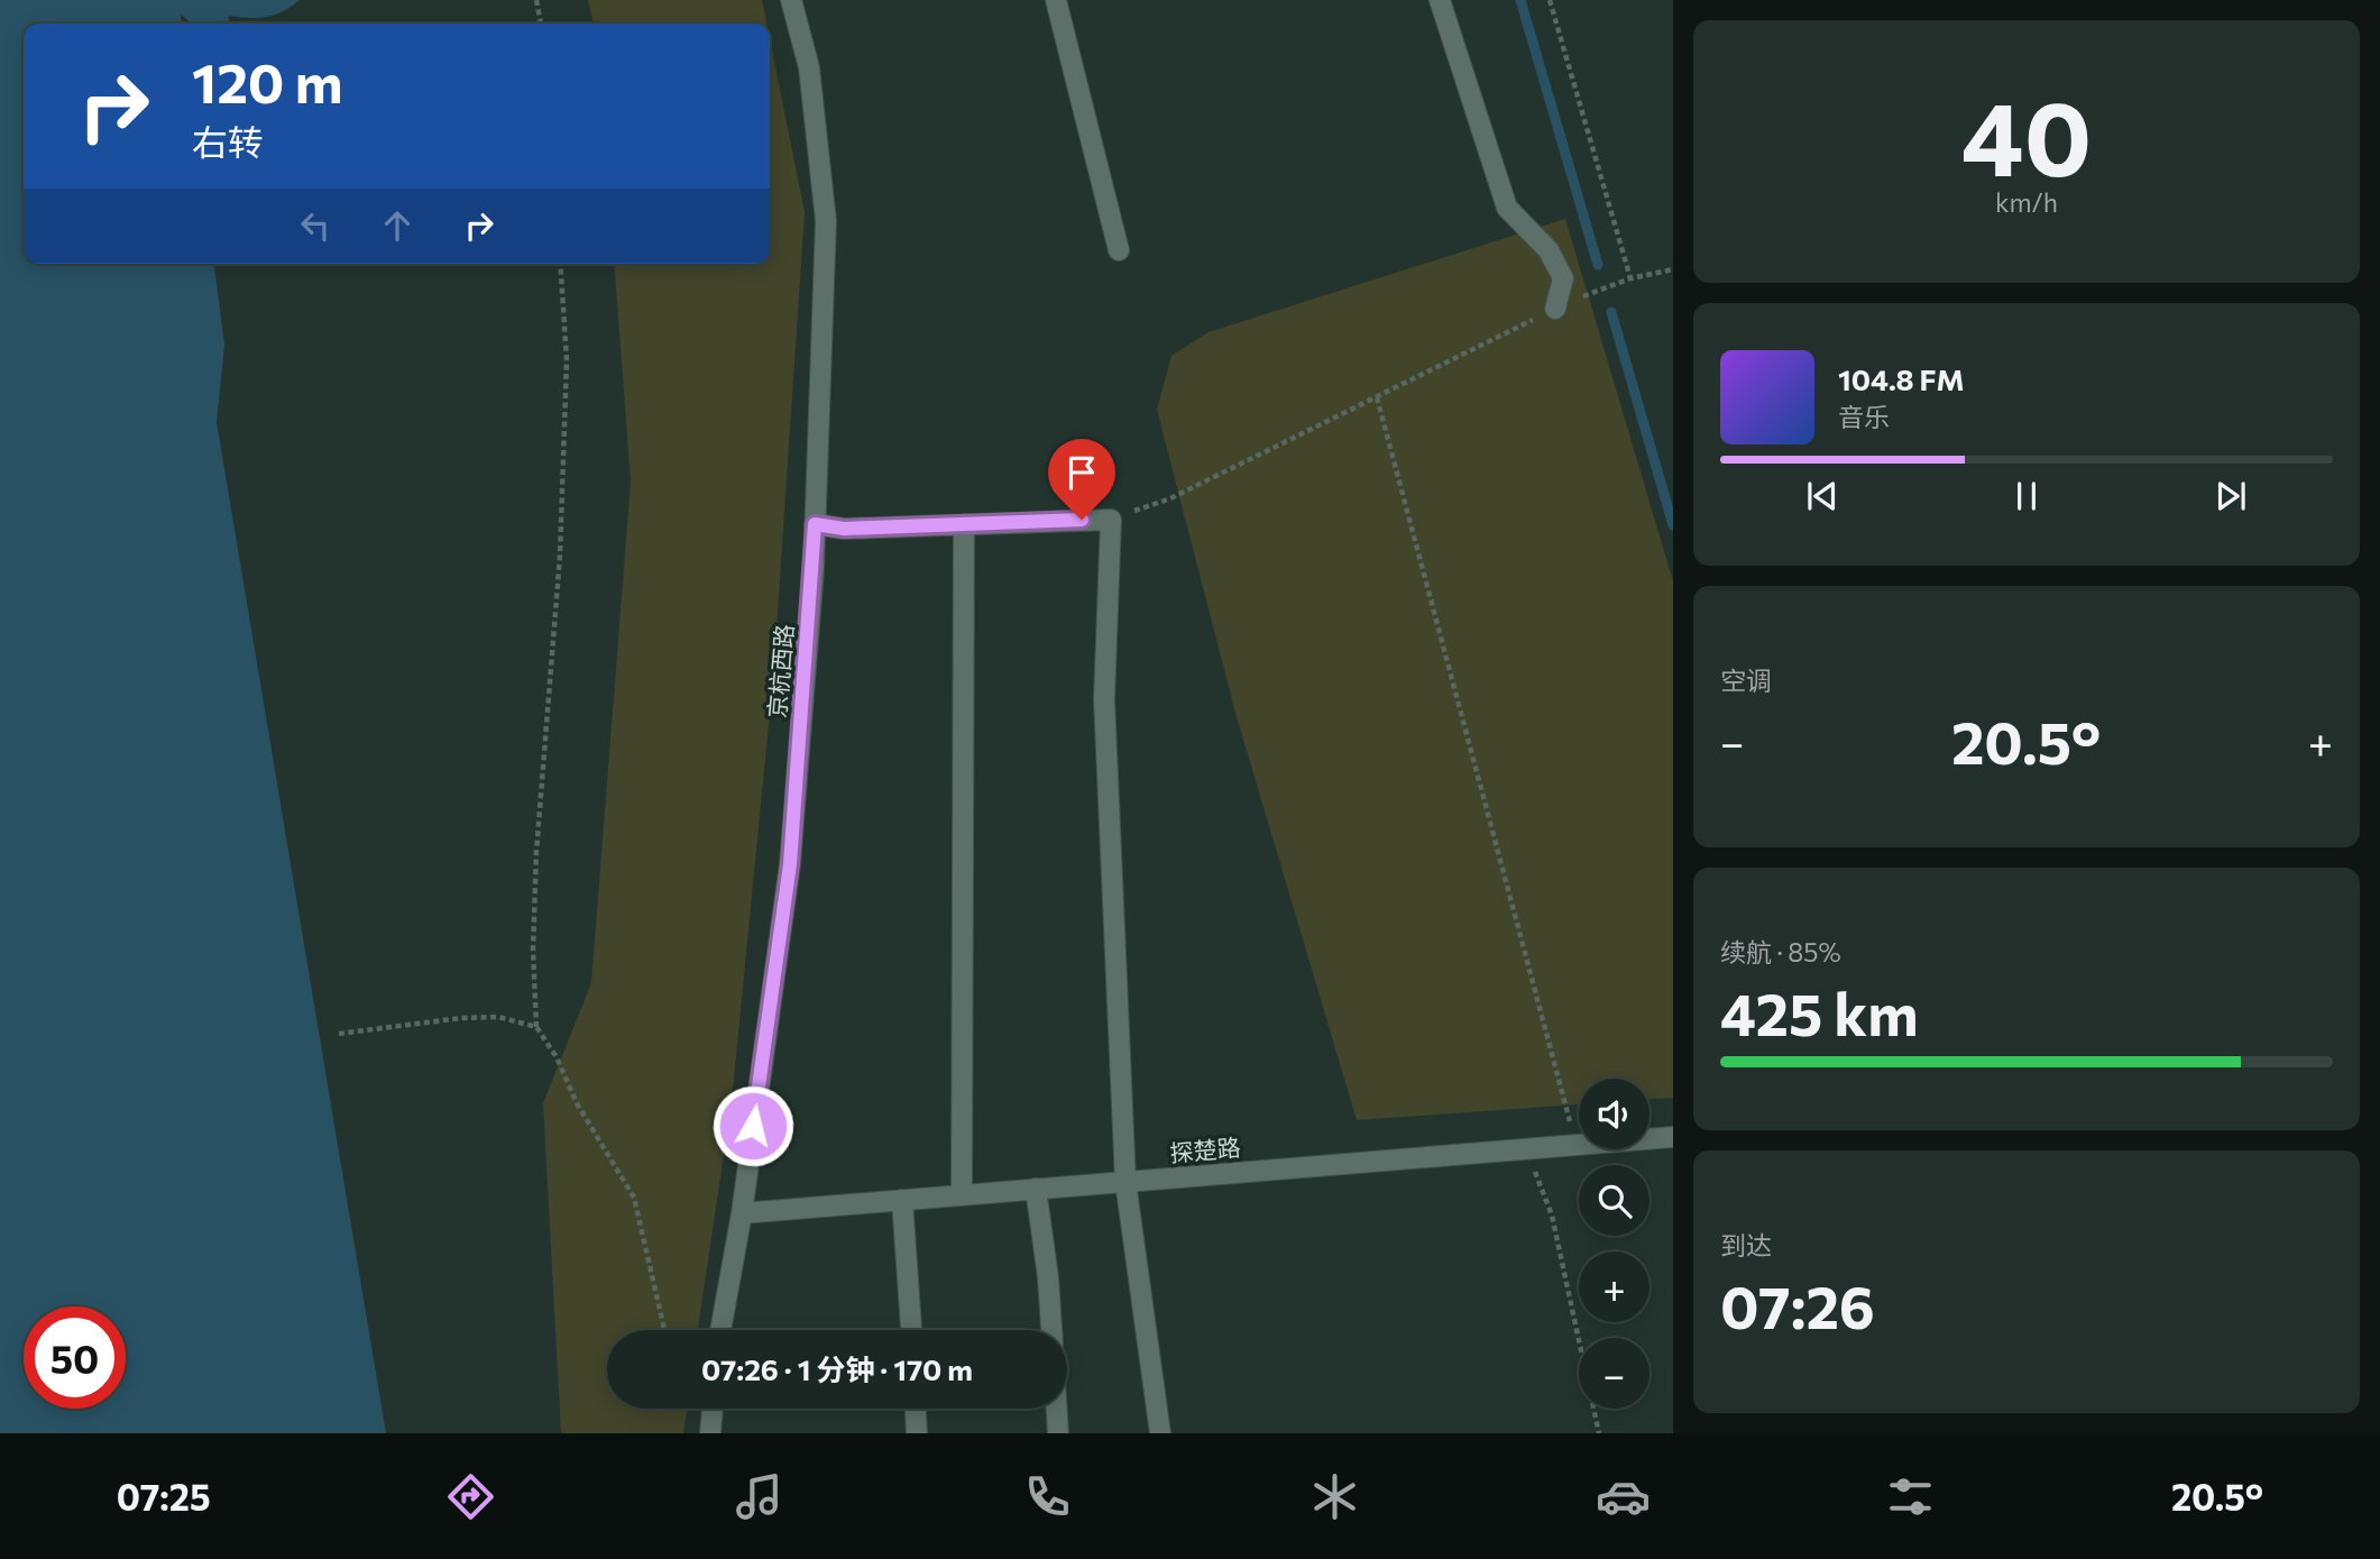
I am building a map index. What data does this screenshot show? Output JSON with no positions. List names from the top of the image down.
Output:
{
  "streets": {
    "street": ["京杭西路", "探楚路"]
  },
  "crossings": [
    ["京杭西路", "探楚路"]
  ],
  "page": {
    "tile": [
      ["40", "km/h"],
      "空调",
      ["续航 · 85%", "425 km"],
      ["到达", "07:26"]
    ],
    "turn": ["120 m", "右转"],
    "song": ["104.8 FM", "音乐"],
    "heat": ["−", "20.5°", "+"],
    "map_buttons": ["+", "−"],
    "limit": "50",
    "trip": "07:26 · 1 分钟 · 170 m",
    "tabs": ["07:25", "20.5°"]
  }
}
